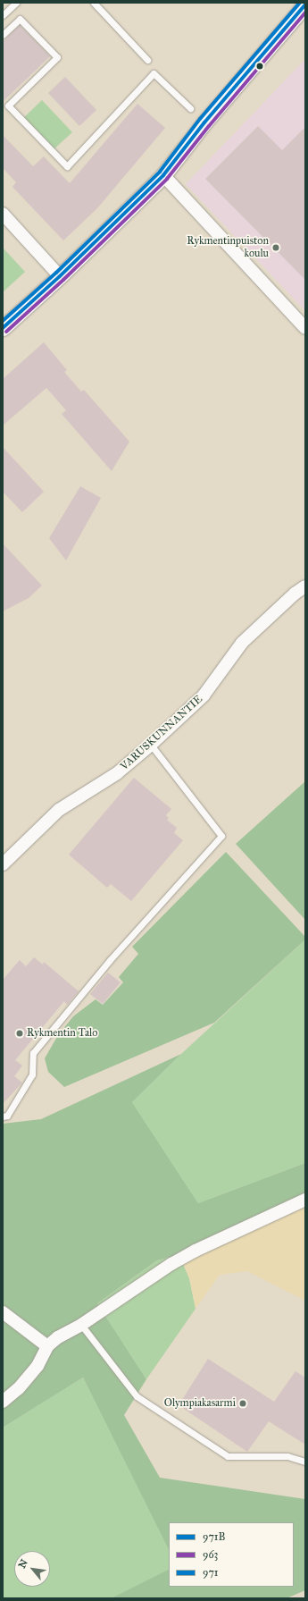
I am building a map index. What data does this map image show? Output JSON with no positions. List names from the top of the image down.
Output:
{
  "streets": {
    "street": ["VARUSKUNNANTIE"]
  },
  "places": ["Rykmentinpuiston koulu", "Rykmentin Talo", "Olympiakasarmi"],
  "lines": ["transit line 971", "transit line 971B", "transit line 963"],
  "legend": ["971B", "963", "971"],
  "north": "top left"
}
